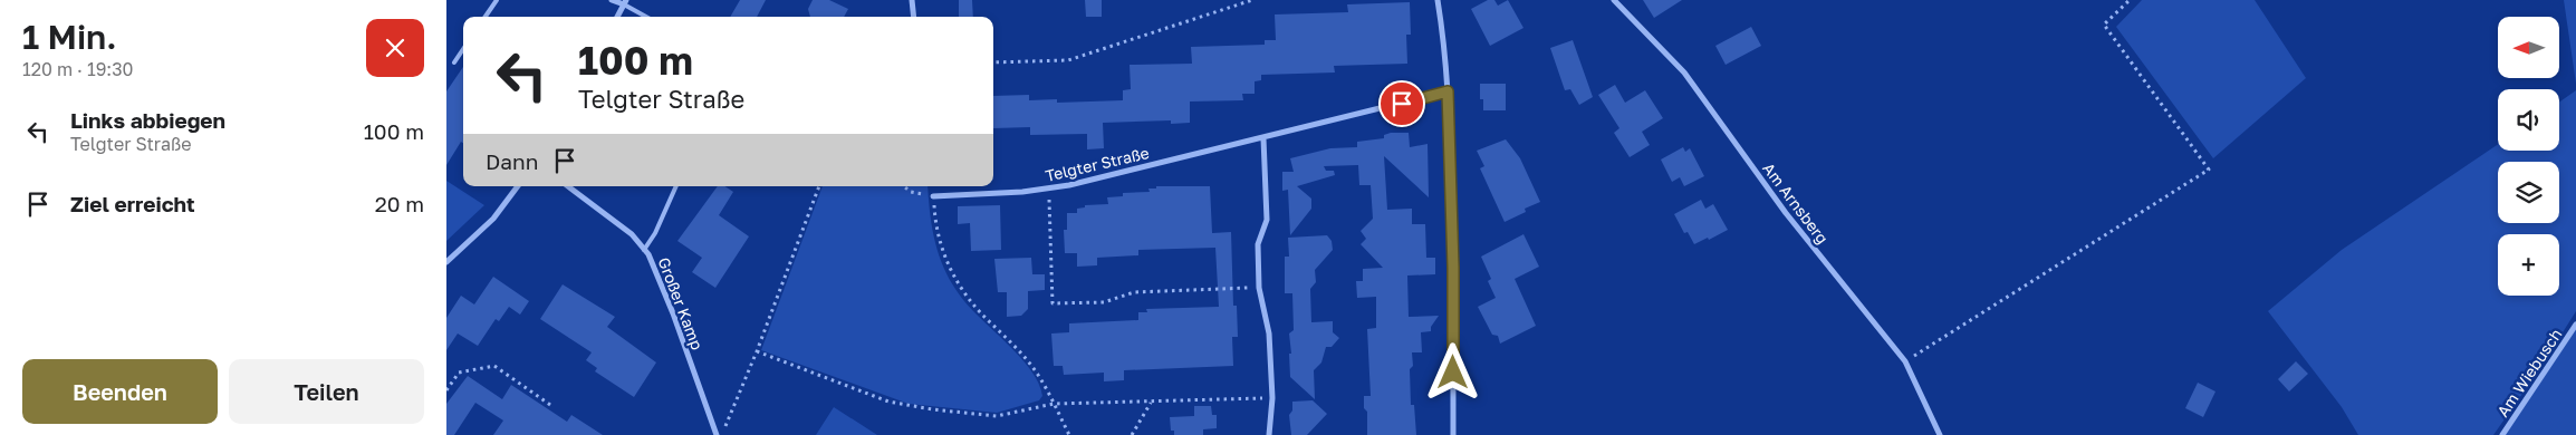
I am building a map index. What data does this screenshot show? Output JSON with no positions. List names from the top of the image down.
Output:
{
  "streets": {
    "street": [
      "Telgter Straße",
      "Am Arnsberg",
      "Großer Kamp",
      "Am Wiebusch"
    ]
  },
  "north": "left",
  "page": {
    "heading": ["1 Min.", "120 m · 19:30"],
    "map_buttons": "+",
    "turn": ["100 m", "Telgter Straße"],
    "list": [
      {
        "name": "Links abbiegen",
        "note": "Telgter Straße",
        "value": "100 m"
      },
      {
        "name": "Ziel erreicht",
        "value": "20 m"
      }
    ],
    "then": "Dann",
    "buttons": ["Beenden", "Teilen"]
  }
}
